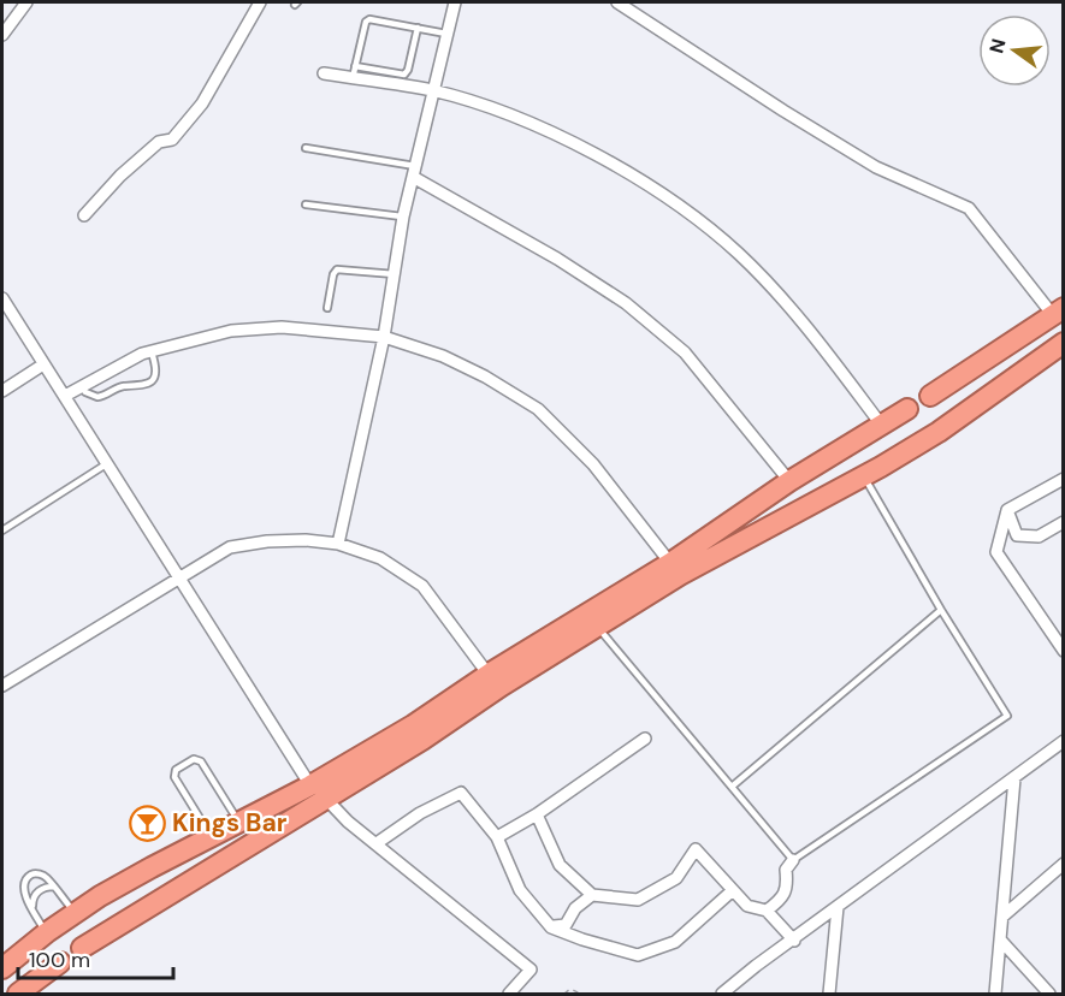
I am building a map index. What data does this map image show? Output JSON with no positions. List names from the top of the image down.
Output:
{
  "places": {
    "bar": ["Kings Bar"]
  },
  "scale_bar": "100 m",
  "north": "left"
}
